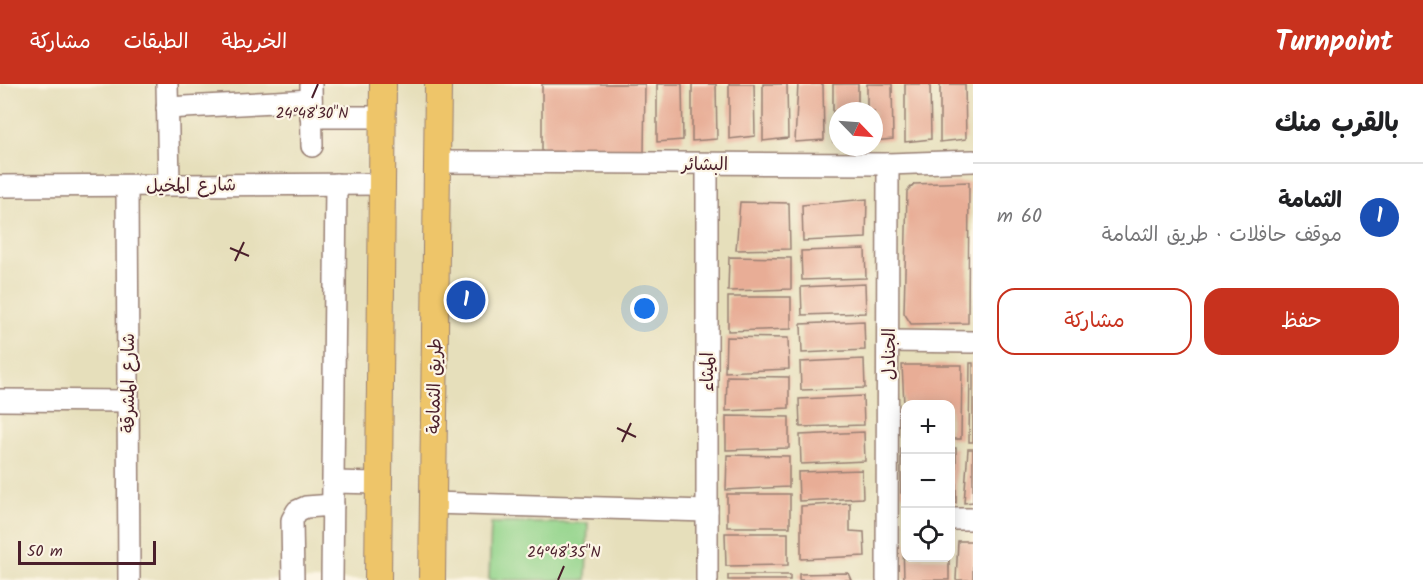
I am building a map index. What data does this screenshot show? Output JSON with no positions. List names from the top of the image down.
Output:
{
  "streets": {
    "main road": ["طريق الثمامة"],
    "street": [
      "البشائر",
      "شارع المخيل",
      "الجنادل",
      "الميثاء",
      "شارع المشرقة"
    ]
  },
  "crossings": [
    ["البشائر", "الجنادل"],
    ["البشائر", "الميثاء"],
    ["البشائر", "طريق الثمامة"],
    ["شارع المخيل", "شارع المشرقة"]
  ],
  "scale_bar": "50 m",
  "north": "bottom right",
  "page": {
    "header": "Turnpoint",
    "nav": ["الخريطة", "الطبقات", "مشاركة"],
    "heading": "بالقرب منك",
    "list": [
      {
        "mark": "1",
        "name": "الثمامة",
        "note": "موقف حافلات · طريق الثمامة",
        "value": "60 m"
      }
    ],
    "buttons": ["حفظ", "مشاركة"],
    "pins": "1",
    "map_buttons": ["+", "−"],
    "scale": "50 m"
  },
  "coordinates": ["24°48'30\"N", "24°48'35\"N"]
}
